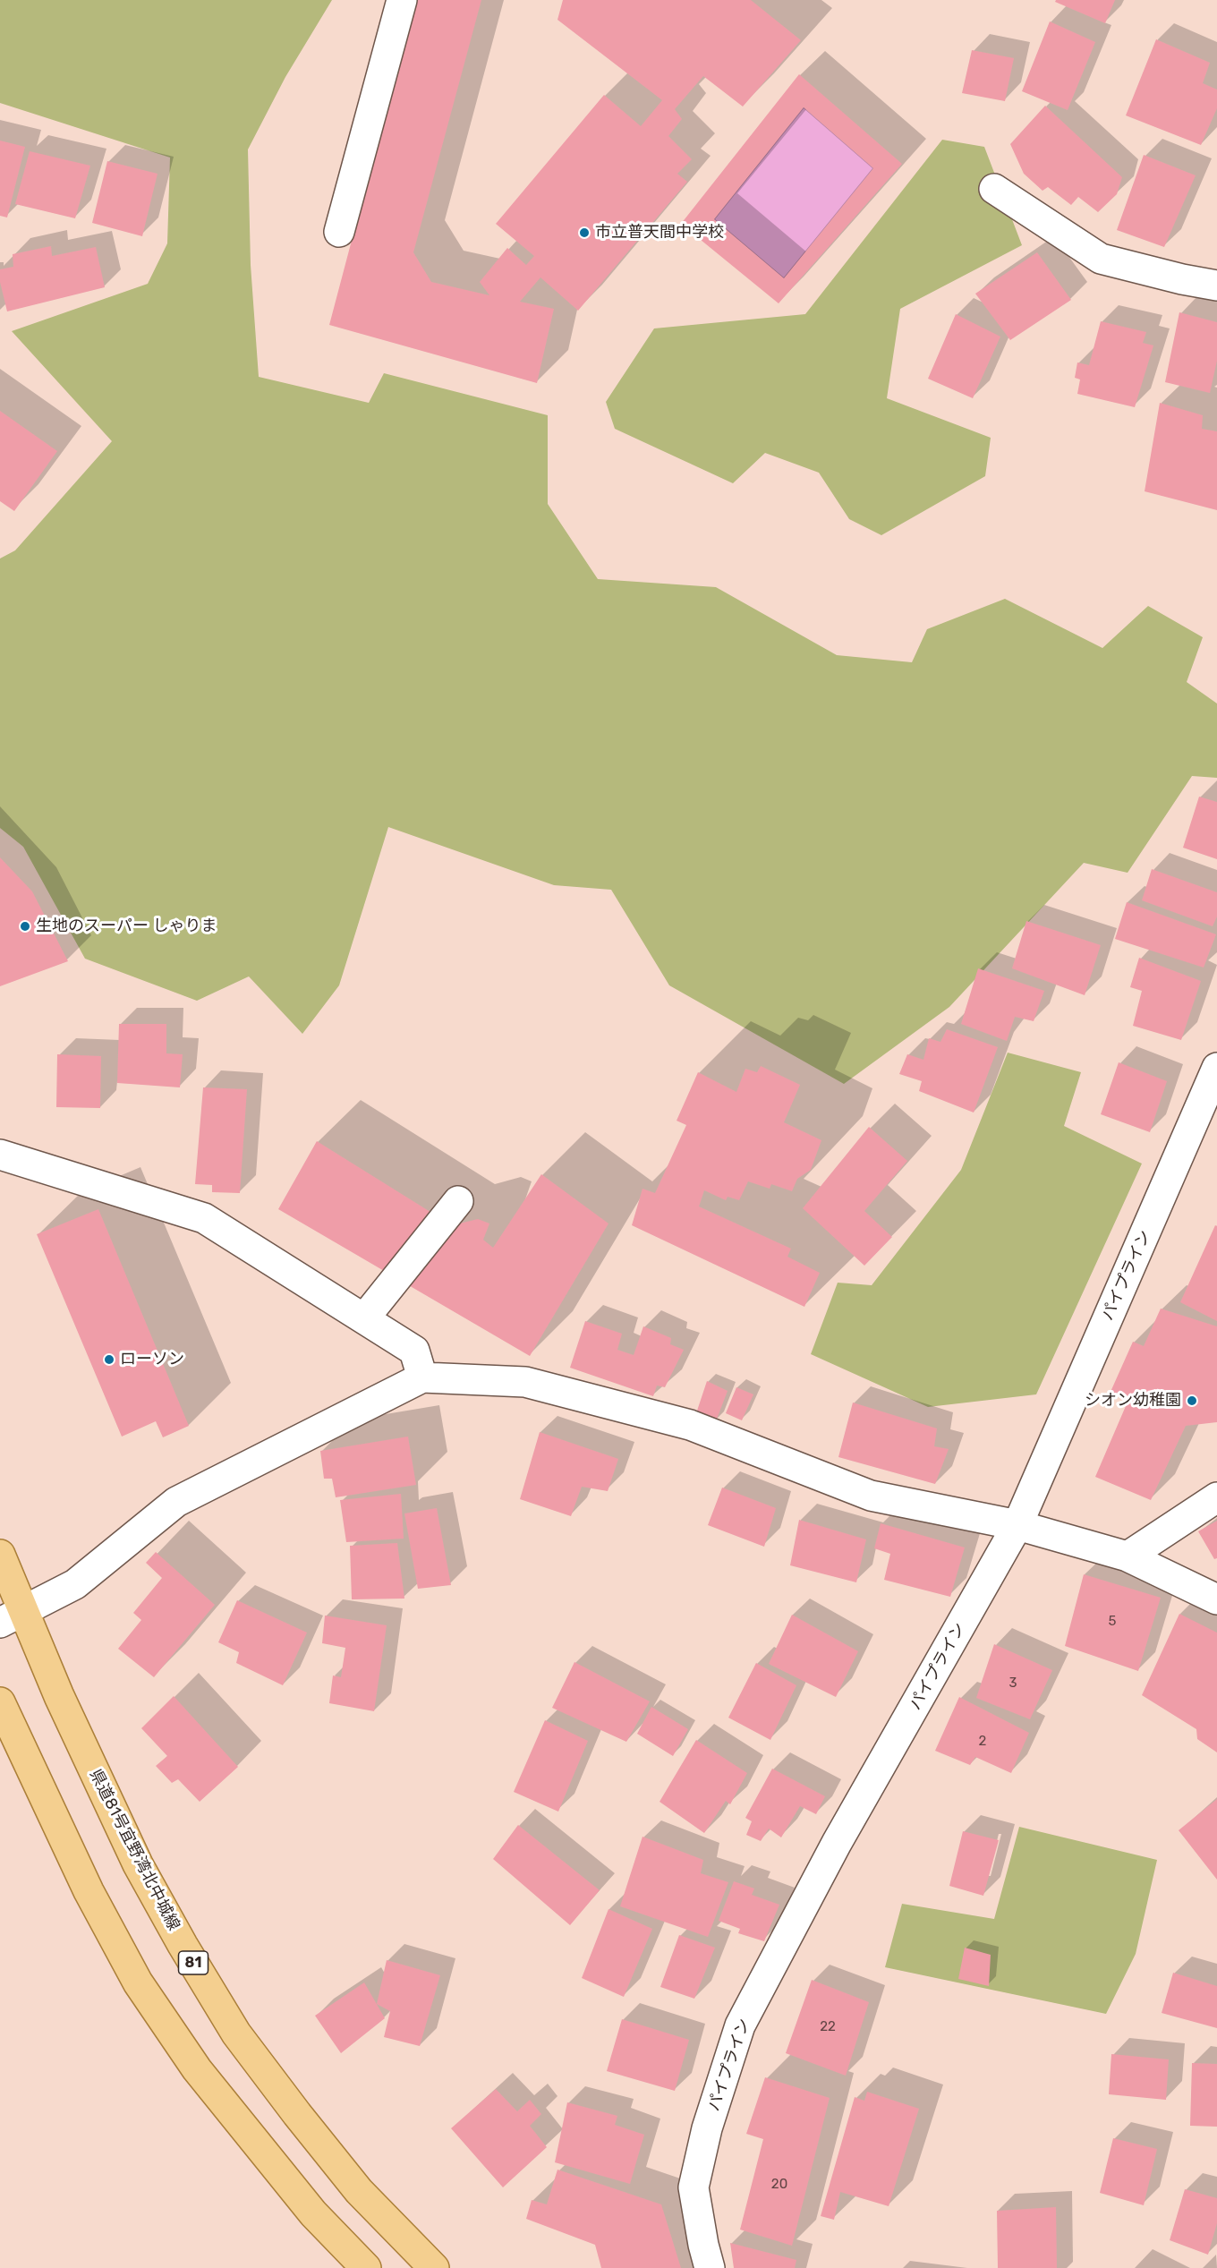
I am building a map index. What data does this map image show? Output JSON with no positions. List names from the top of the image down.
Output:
{
  "streets": {
    "main road": ["県道81号宜野湾北中城線", "81"],
    "street": ["パイプライン"]
  },
  "places": [
    "市立普天間中学校",
    "生地のスーパー しゃりま",
    "ローソン",
    "シオン幼稚園"
  ],
  "house_numbers": [
    "5",
    "3",
    "2",
    "22",
    "20"
  ]
}
